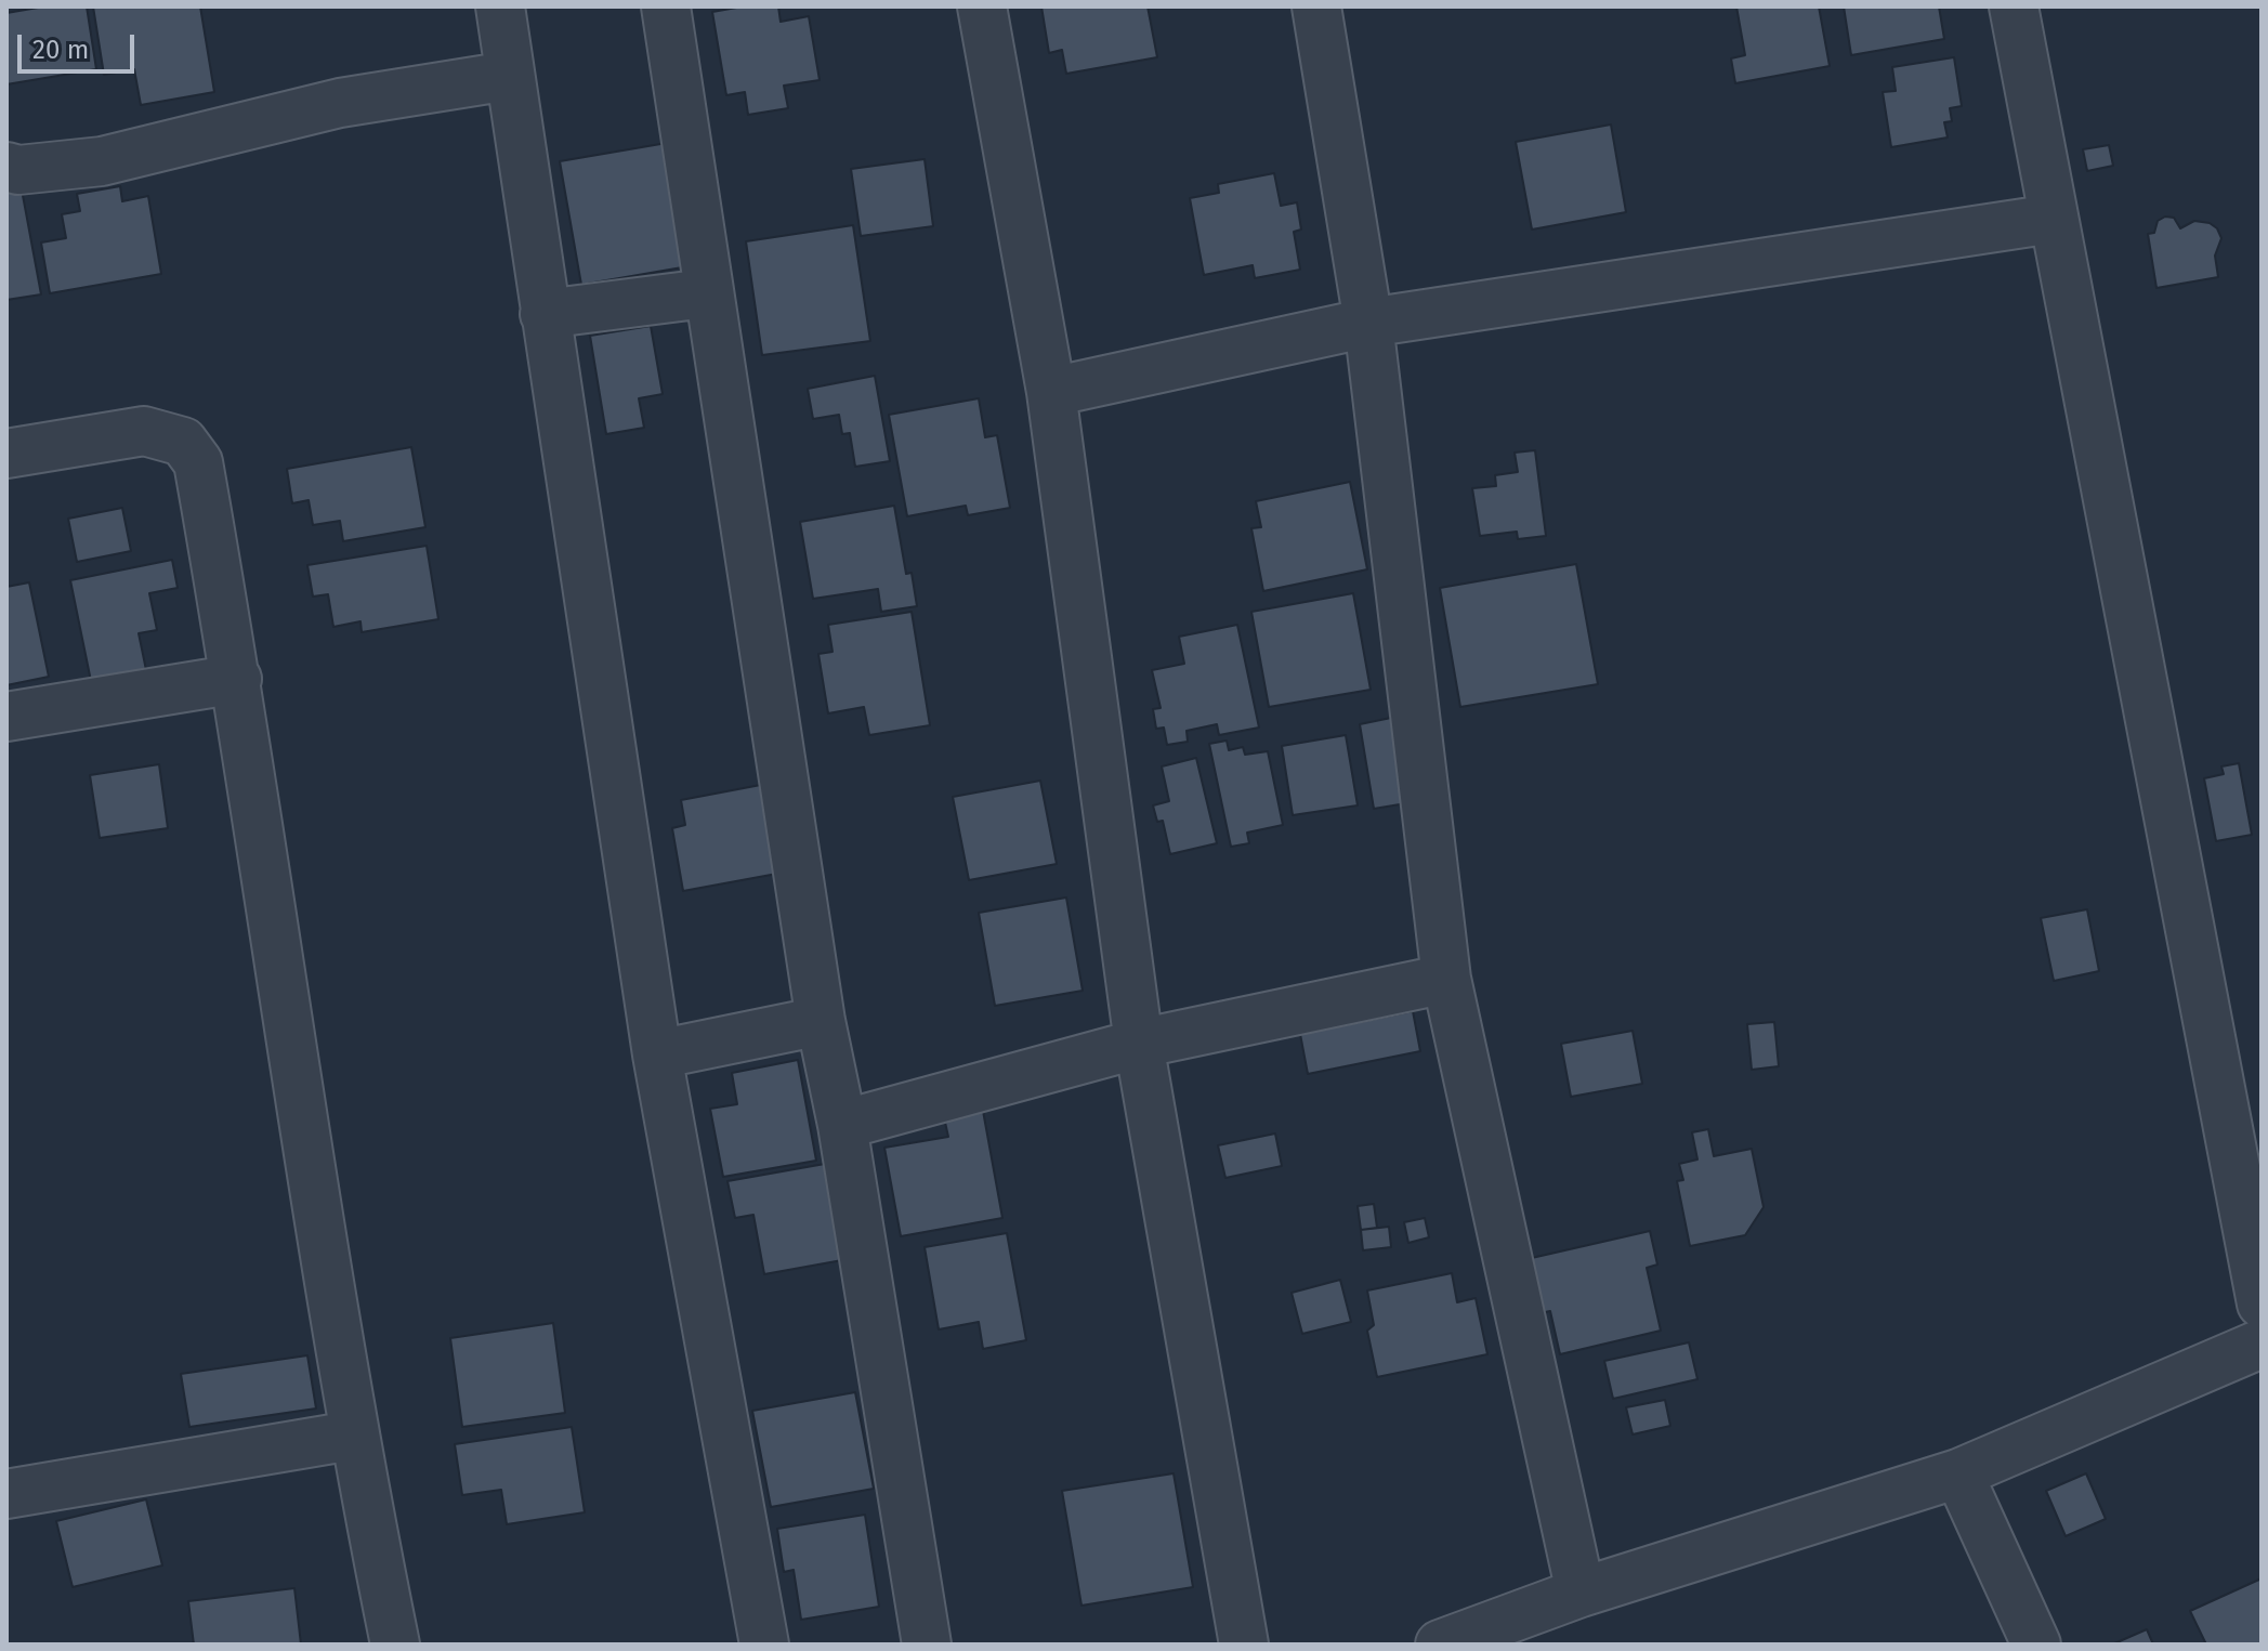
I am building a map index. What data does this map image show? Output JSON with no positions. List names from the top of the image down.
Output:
{
  "scale_bar": "20 m"
}
